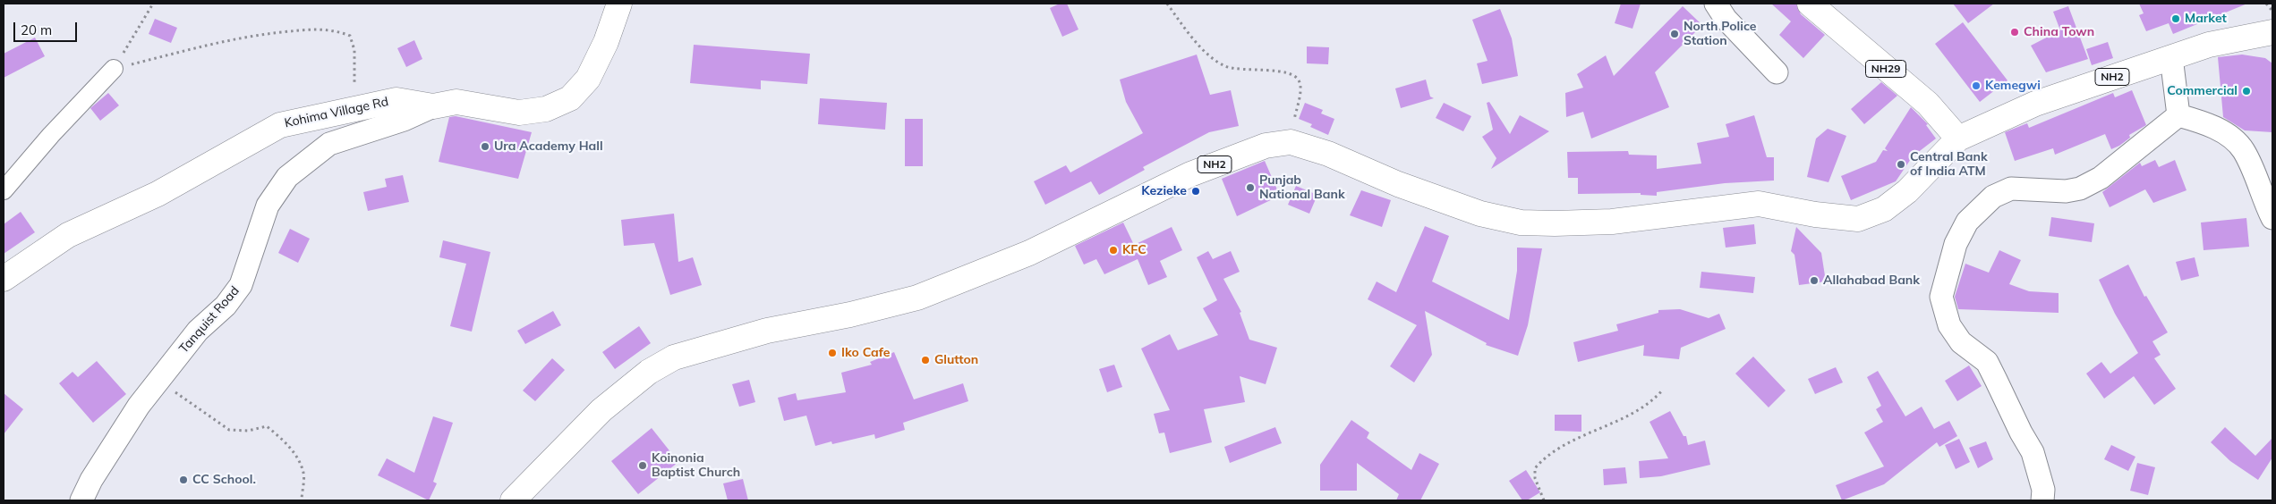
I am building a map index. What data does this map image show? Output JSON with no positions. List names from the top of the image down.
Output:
{
  "streets": {
    "main road": ["NH29", "NH2", "Kohima Village Rd"],
    "street": ["Tanquist Road"]
  },
  "crossings": [
    ["NH29", "NH2"],
    ["Kohima Village Rd", "Tanquist Road"]
  ],
  "places": [
    "Market",
    "China Town",
    "North Police Station",
    "Kemegwi",
    "Commercial",
    "Ura Academy Hall",
    "Central Bank of India ATM",
    "Punjab National Bank",
    "Kezieke",
    "KFC",
    "Allahabad Bank",
    "Iko Cafe",
    "Glutton",
    "Koinonia Baptist Church",
    "CC School."
  ],
  "scale_bar": "20 m"
}
